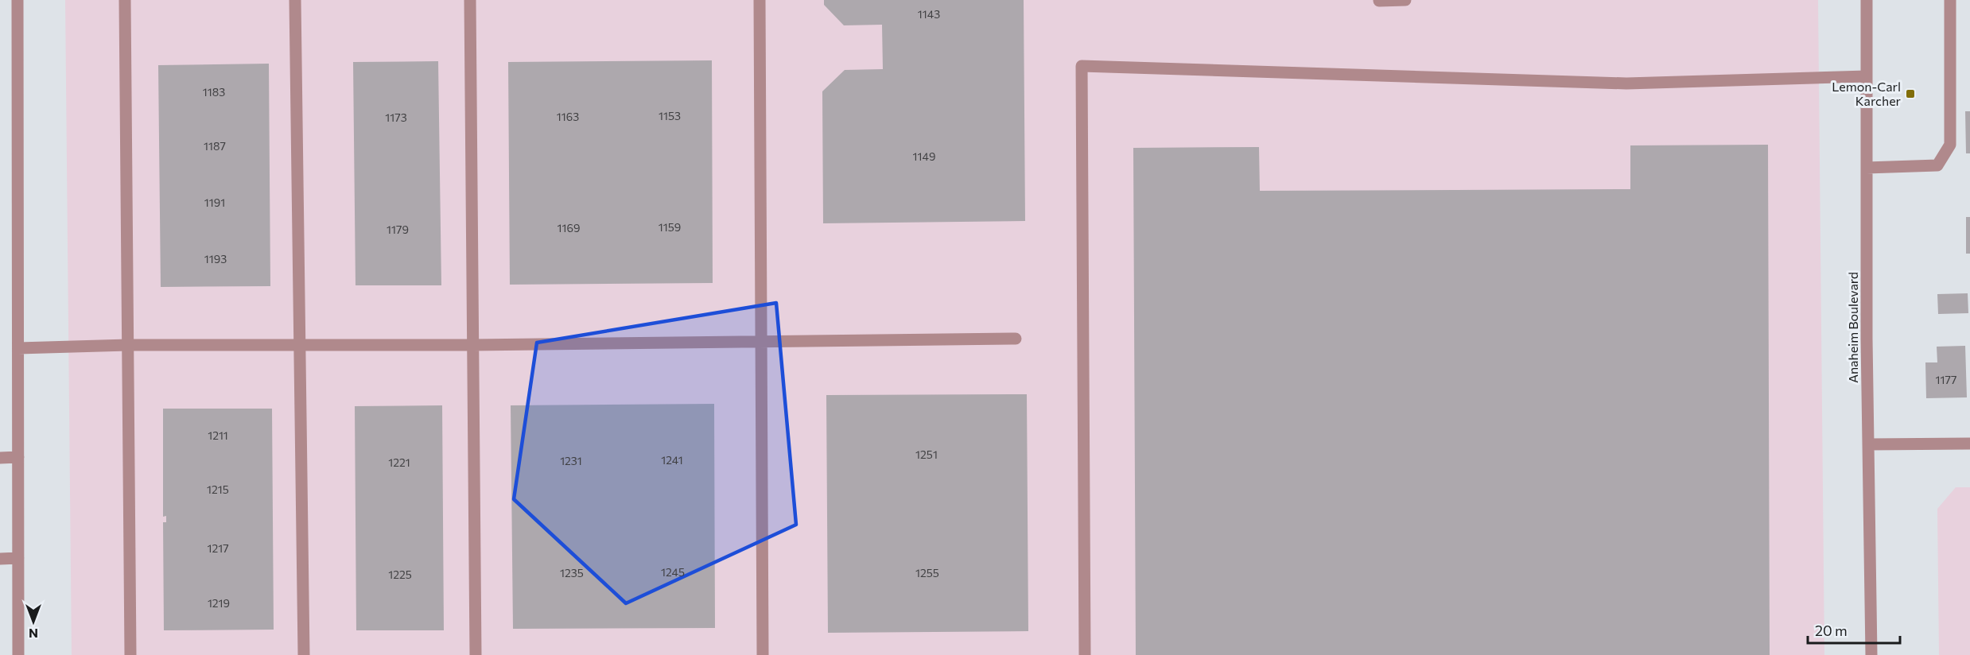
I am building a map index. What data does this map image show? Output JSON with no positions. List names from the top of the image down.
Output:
{
  "streets": {
    "street": ["Anaheim Boulevard"]
  },
  "places": {
    "transit": ["Lemon-Carl Karcher"]
  },
  "house_numbers": [
    "1143",
    "1183",
    "1153",
    "1163",
    "1173",
    "1187",
    "1149",
    "1191",
    "1159",
    "1169",
    "1179",
    "1193",
    "1177",
    "1211",
    "1251",
    "1241",
    "1231",
    "1221",
    "1215",
    "1217",
    "1245",
    "1235",
    "1255",
    "1225",
    "1219"
  ],
  "scale_bar": "20 m",
  "north": "bottom"
}
